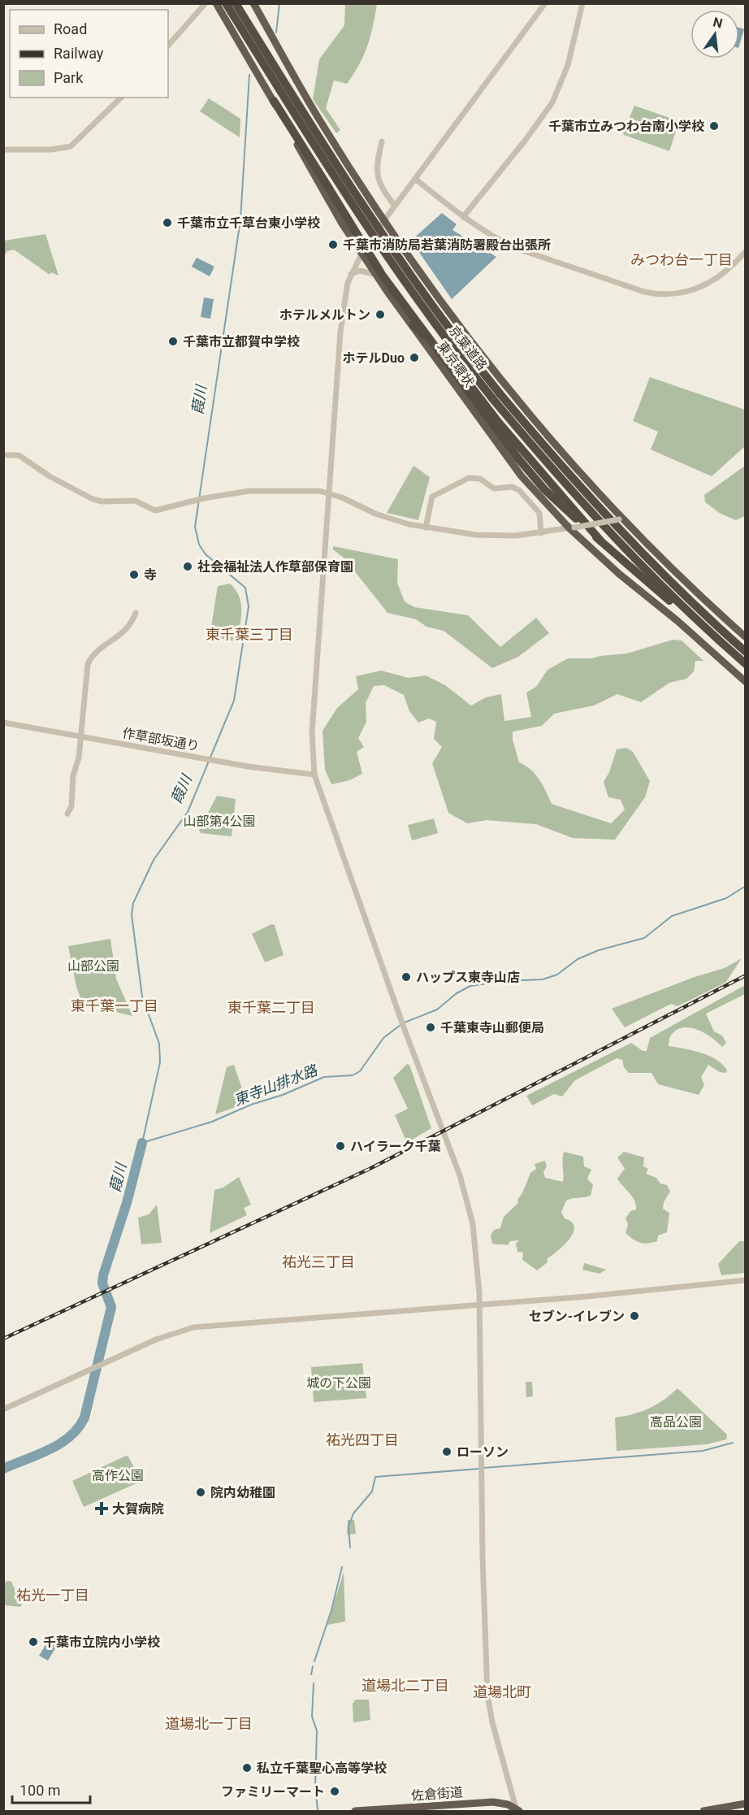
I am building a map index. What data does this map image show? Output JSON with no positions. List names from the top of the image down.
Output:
{
  "streets": {
    "highway": ["京葉道路", "東京環状", "佐倉街道"],
    "street": ["作草部坂通り"]
  },
  "districts": [
    "みつわ台一丁目",
    "東千葉三丁目",
    "東千葉一丁目",
    "東千葉二丁目",
    "祐光三丁目",
    "祐光四丁目",
    "祐光一丁目",
    "道場北二丁目",
    "道場北町",
    "道場北一丁目"
  ],
  "water": ["葭川", "東寺山排水路"],
  "parks": [
    "山部第4公園",
    "山部公園",
    "城の下公園",
    "高品公園",
    "高作公園"
  ],
  "places": {
    "other": [
      "千葉市立みつわ台南小学校",
      "千葉市立千草台東小学校",
      "千葉市消防局若葉消防署殿台出張所",
      "ホテルメルトン",
      "千葉市立都賀中学校",
      "ホテルDuo",
      "社会福祉法人作草部保育園",
      "寺",
      "ハップス東寺山店",
      "千葉東寺山郵便局",
      "ハイラーク千葉",
      "セブン-イレブン",
      "ローソン",
      "院内幼稚園",
      "千葉市立院内小学校",
      "私立千葉聖心高等学校",
      "ファミリーマート"
    ],
    "health": ["大賀病院"]
  },
  "legend": ["Road", "Railway", "Park"],
  "scale_bar": "100 m",
  "north": "top"
}
